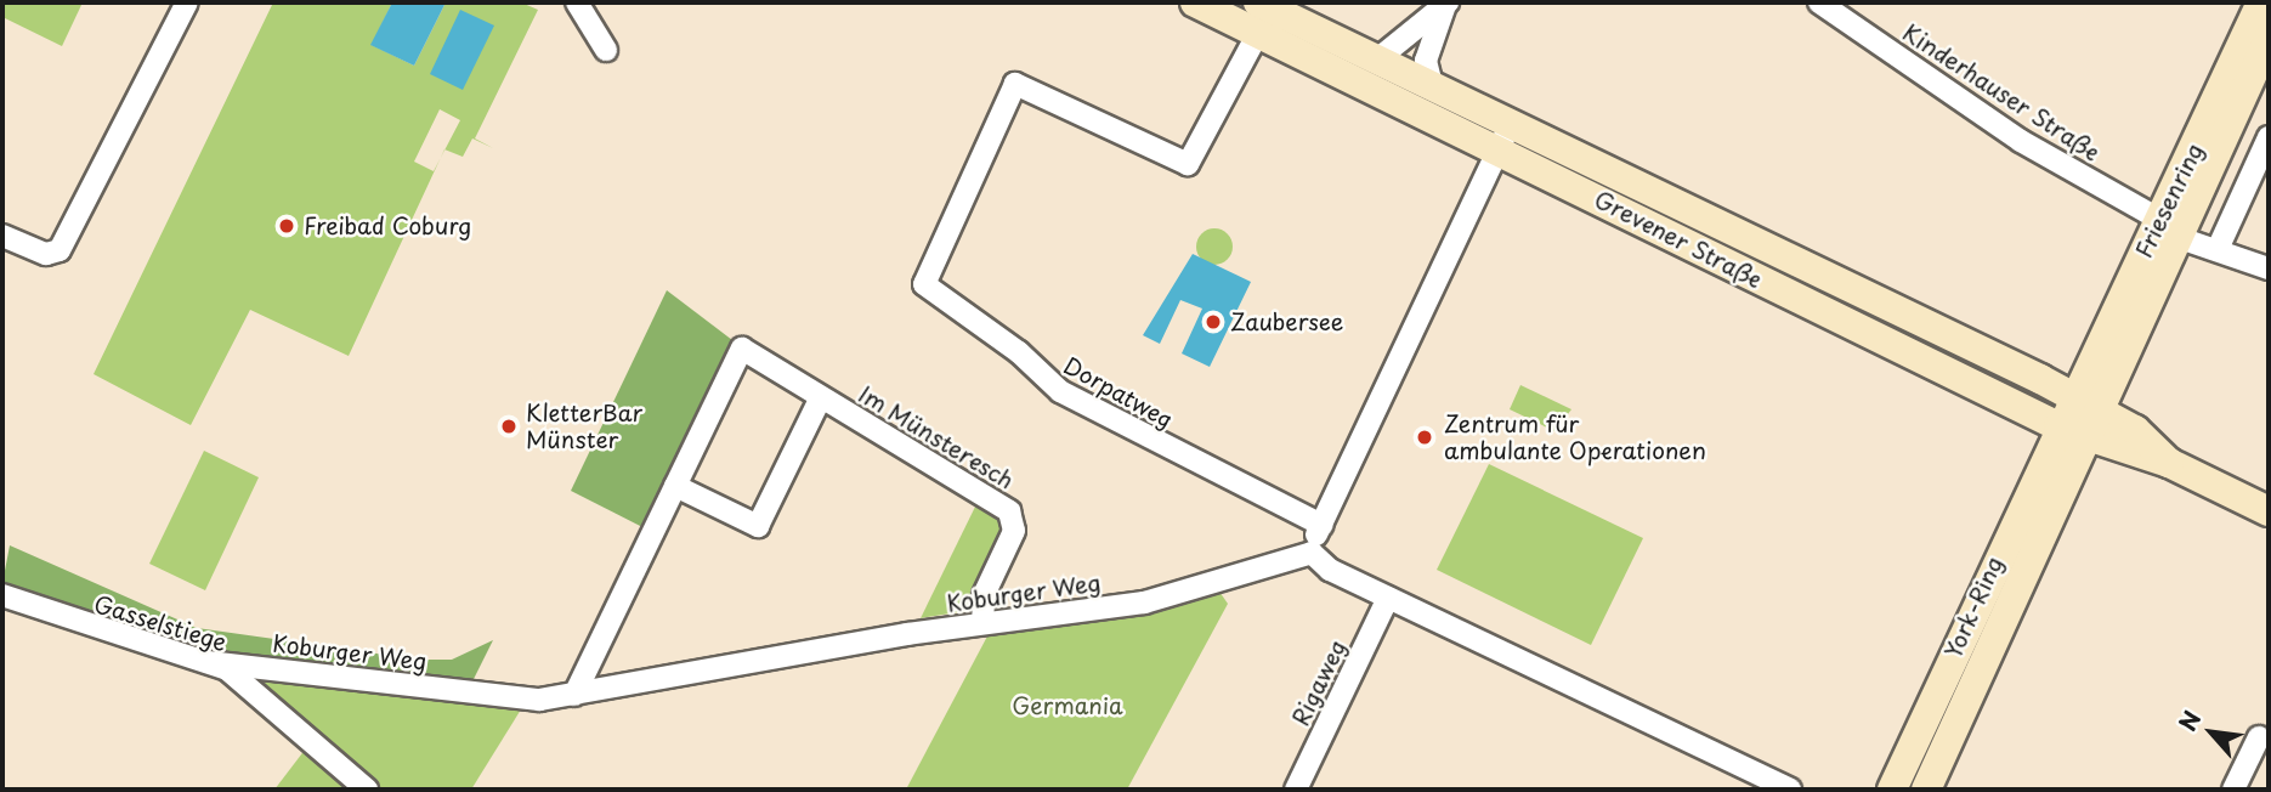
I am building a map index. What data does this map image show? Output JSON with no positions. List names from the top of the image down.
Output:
{
  "streets": {
    "main road": ["Friesenring", "Grevener Straße", "York-Ring"],
    "street": [
      "Kinderhauser Straße",
      "Dorpatweg",
      "Im Münsteresch",
      "Koburger Weg",
      "Gasselstiege",
      "Rigaweg"
    ]
  },
  "crossings": [
    ["Kinderhauser Straße", "Friesenring"],
    ["Friesenring", "Grevener Straße"],
    ["Friesenring", "York-Ring"],
    ["Grevener Straße", "Dorpatweg"],
    ["Grevener Straße", "York-Ring"],
    ["Im Münsteresch", "Koburger Weg"],
    ["Koburger Weg", "Gasselstiege"]
  ],
  "parks": ["Germania"],
  "places": [
    "Freibad Coburg",
    "Zaubersee",
    "KletterBar Münster",
    "Zentrum für ambulante Operationen"
  ],
  "north": "top left"
}
